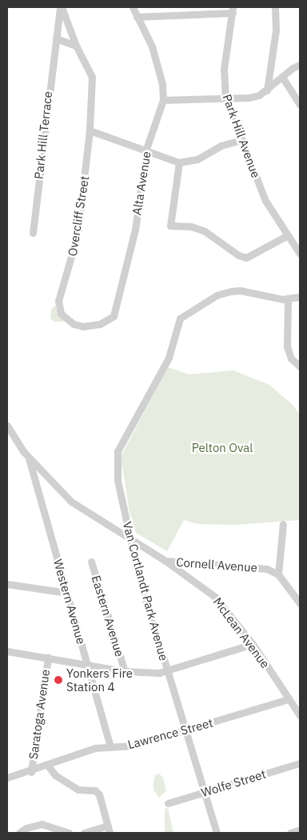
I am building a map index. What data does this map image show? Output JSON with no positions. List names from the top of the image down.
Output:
{
  "streets": {
    "street": [
      "Park Hill Terrace",
      "Park Hill Avenue",
      "Alta Avenue",
      "Overcliff Street",
      "Cornell Avenue",
      "Van Cortlandt Park Avenue",
      "Western Avenue",
      "Eastern Avenue",
      "McLean Avenue",
      "Saratoga Avenue",
      "Lawrence Street",
      "Wolfe Street"
    ]
  },
  "crossings": [
    ["Park Hill Terrace", "Overcliff Street"],
    ["Alta Avenue", "Overcliff Street"],
    ["Cornell Avenue", "McLean Avenue"],
    ["Van Cortlandt Park Avenue", "McLean Avenue"],
    ["Van Cortlandt Park Avenue", "Lawrence Street"],
    ["Van Cortlandt Park Avenue", "Wolfe Street"],
    ["Western Avenue", "McLean Avenue"],
    ["Western Avenue", "Lawrence Street"],
    ["McLean Avenue", "Lawrence Street"],
    ["Saratoga Avenue", "Lawrence Street"]
  ],
  "parks": ["Pelton Oval"],
  "places": ["Yonkers Fire Station 4"]
}
